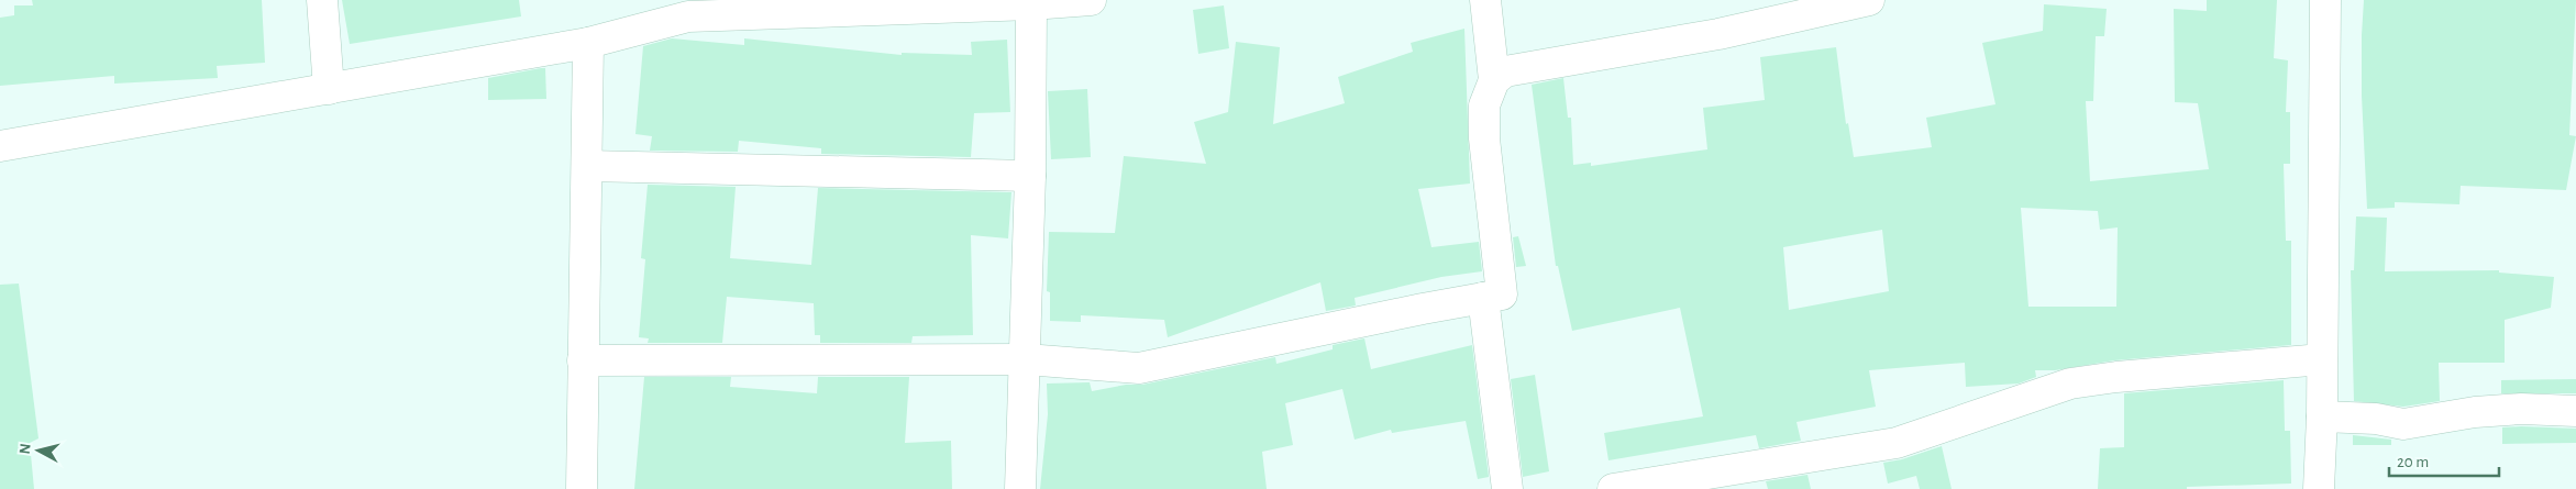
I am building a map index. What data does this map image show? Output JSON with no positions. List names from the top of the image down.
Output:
{
  "scale_bar": "20 m",
  "north": "left"
}
